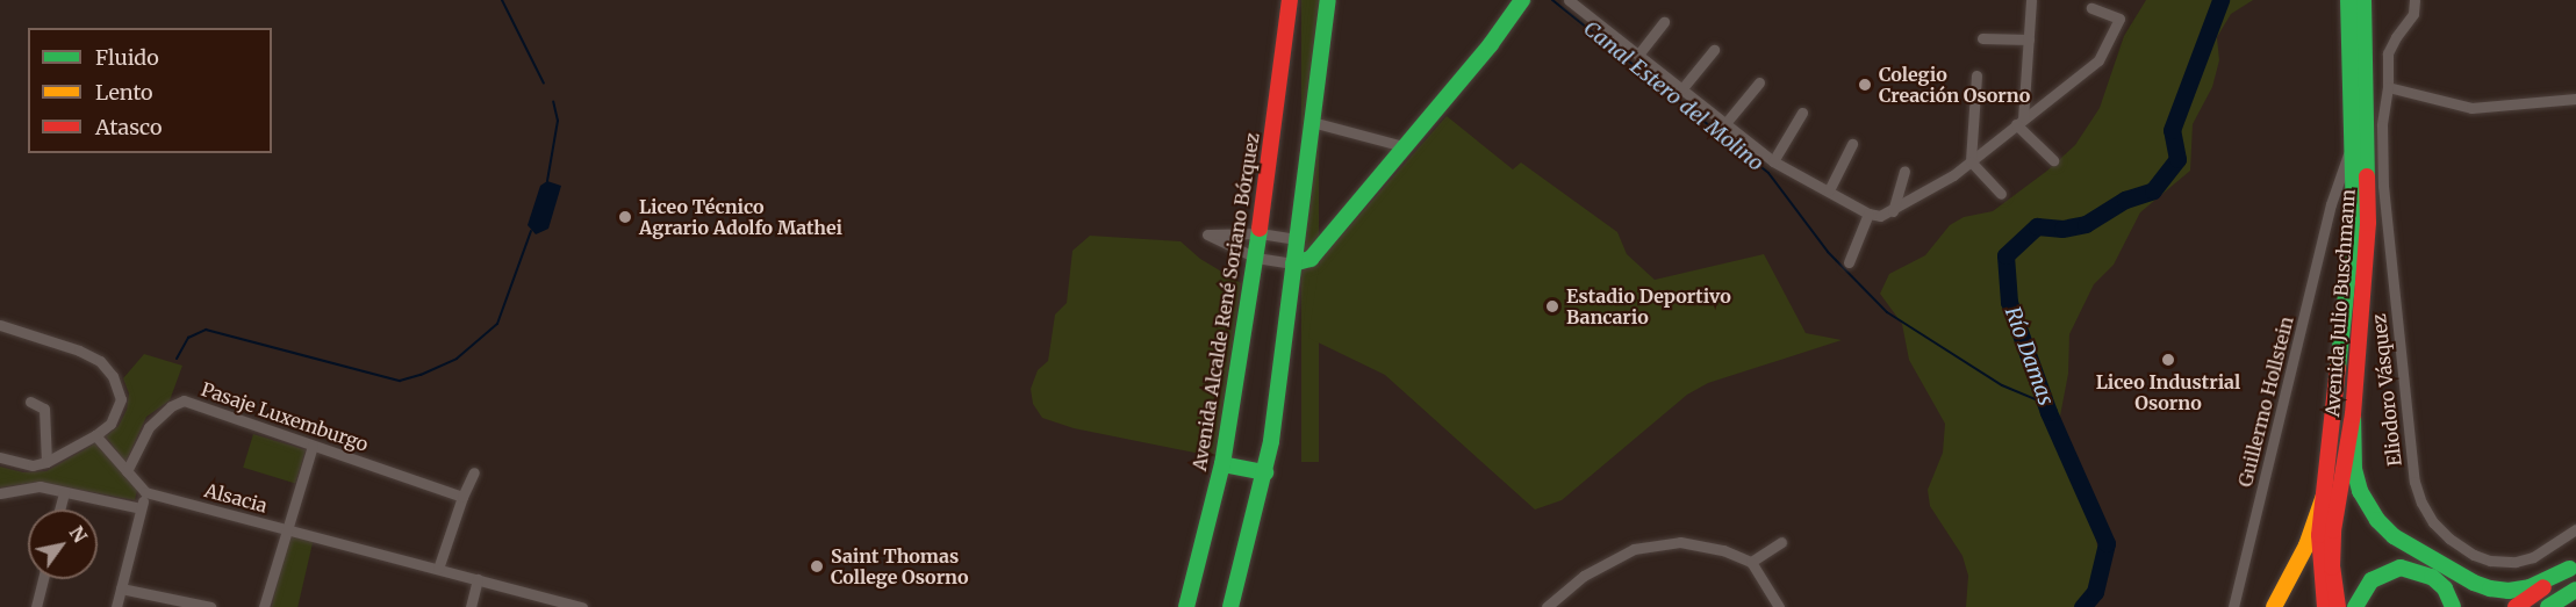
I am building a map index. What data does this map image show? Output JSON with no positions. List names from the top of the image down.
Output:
{
  "streets": {
    "main road": ["Avenida Alcalde René Soriano Bórquez", "Avenida Julio Buschmann"],
    "street": [
      "Eliodoro Vásquez",
      "Guillermo Hollstein",
      "Pasaje Luxemburgo",
      "Alsacia"
    ]
  },
  "crossings": [
    ["Avenida Julio Buschmann", "Guillermo Hollstein"]
  ],
  "water": ["Canal Estero del Molino", "Río Damas"],
  "places": [
    "Colegio Creación Osorno",
    "Liceo Técnico Agrario Adolfo Mathei",
    "Estadio Deportivo Bancario",
    "Liceo Industrial Osorno",
    "Saint Thomas College Osorno"
  ],
  "legend": ["Fluido", "Lento", "Atasco"],
  "north": "top right"
}
